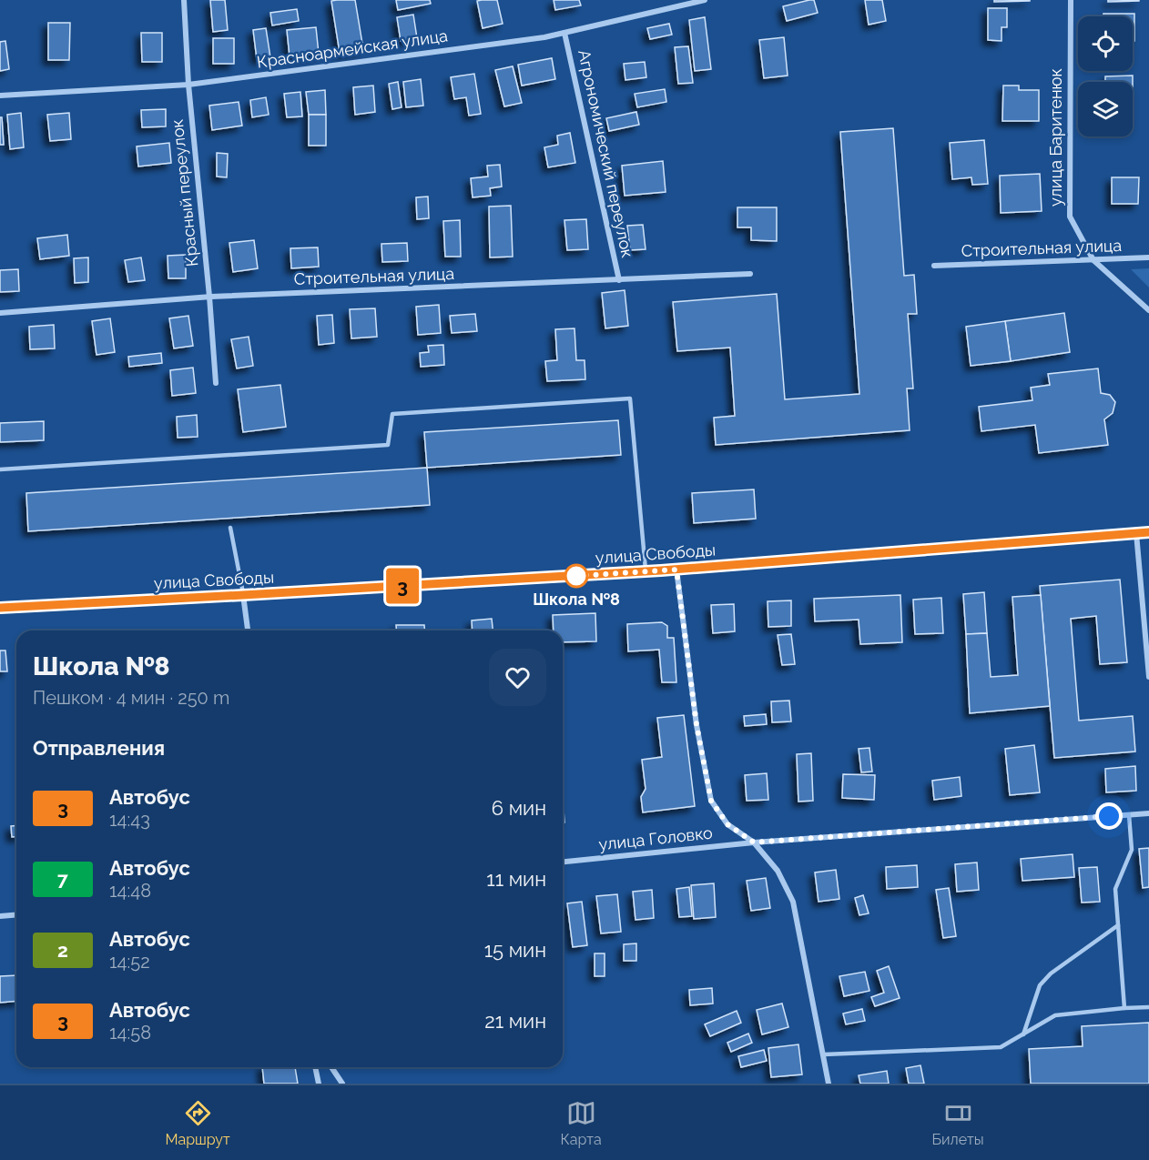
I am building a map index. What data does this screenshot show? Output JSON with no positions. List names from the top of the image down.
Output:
{
  "streets": {
    "main road": ["улица Свободы"],
    "street": [
      "Красноармейская улица",
      "улица Баритенюк",
      "Агрономический переулок",
      "Красный переулок",
      "Строительная улица",
      "улица Головко"
    ]
  },
  "crossings": [
    ["Красноармейская улица", "Агрономический переулок"],
    ["Красноармейская улица", "Красный переулок"],
    ["улица Баритенюк", "Строительная улица"],
    ["Агрономический переулок", "Строительная улица"],
    ["Красный переулок", "Строительная улица"]
  ],
  "places": ["Школа №8"],
  "lines": ["bus line 3"],
  "page": {
    "on_map": "3",
    "heading": [
      ["Школа №8", "Пешком · 4 мин · 250 m"],
      "Отправления"
    ],
    "list": [
      {
        "mark": "3",
        "name": "Автобус",
        "note": "14:43",
        "value": "6 мин"
      },
      {
        "mark": "7",
        "name": "Автобус",
        "note": "14:48",
        "value": "11 мин"
      },
      {
        "mark": "2",
        "name": "Автобус",
        "note": "14:52",
        "value": "15 мин"
      },
      {
        "mark": "3",
        "name": "Автобус",
        "note": "14:58",
        "value": "21 мин"
      }
    ],
    "tabs": ["Маршрут", "Карта", "Билеты"]
  }
}
